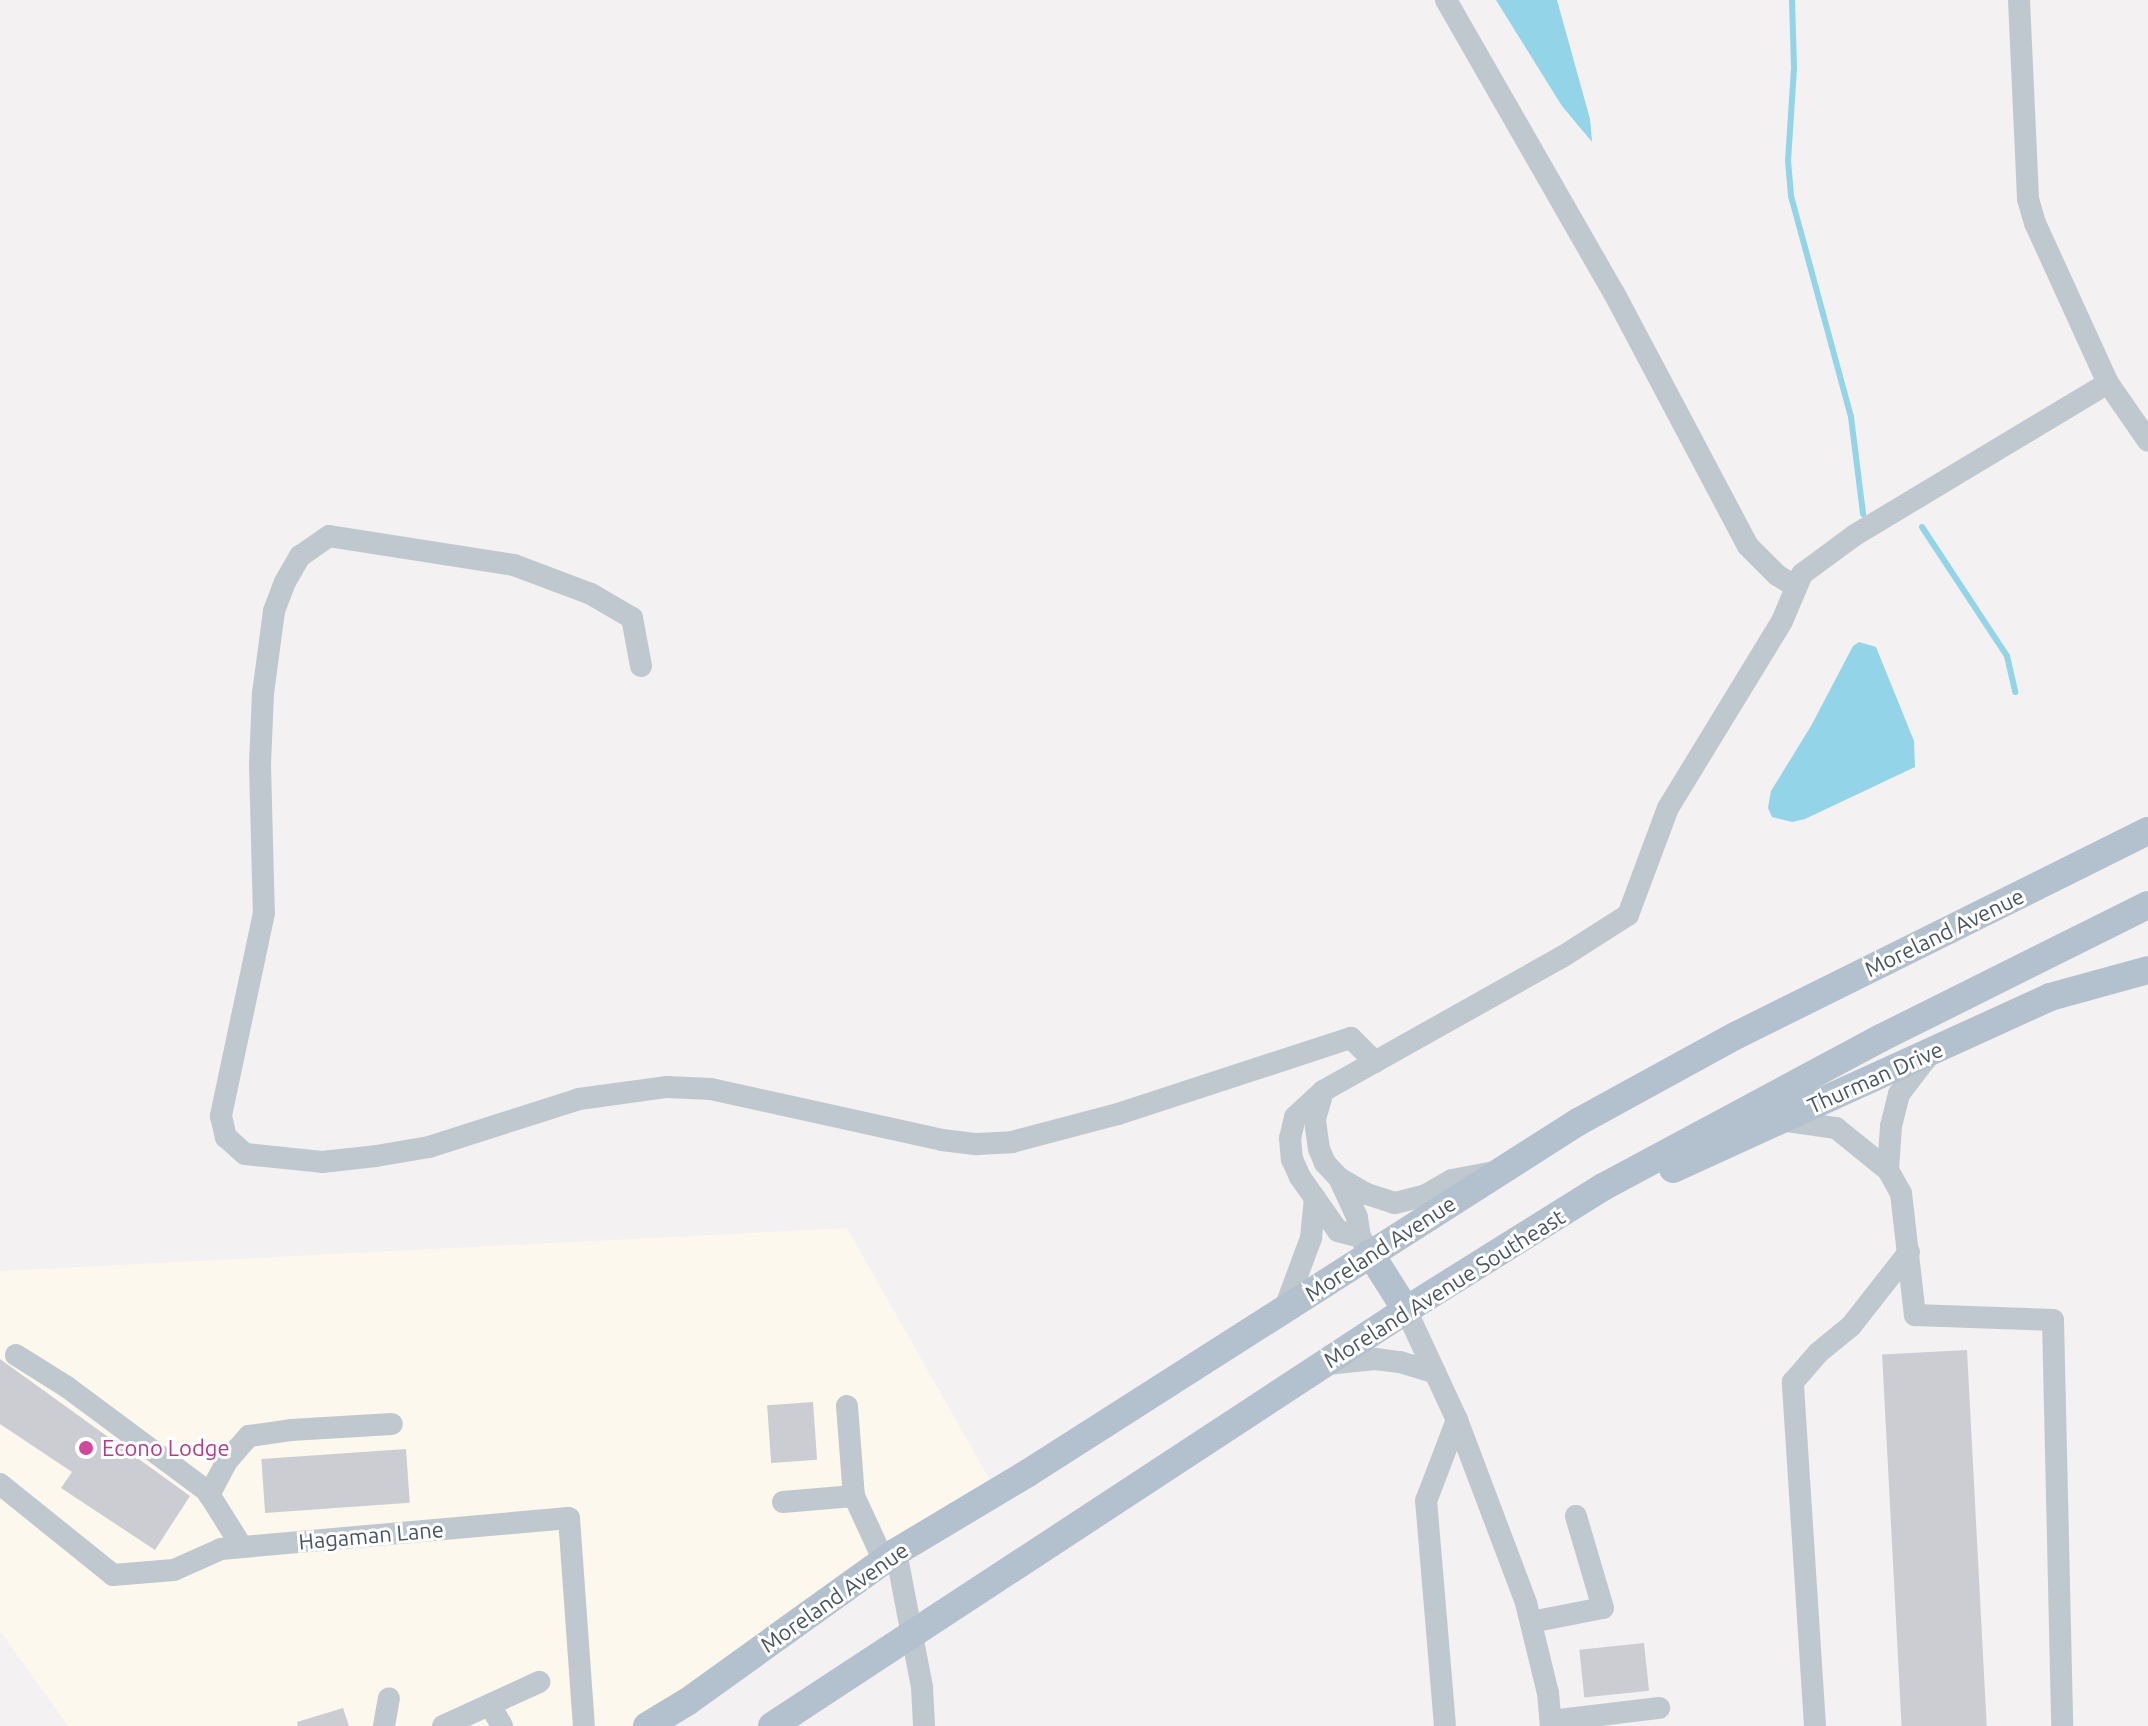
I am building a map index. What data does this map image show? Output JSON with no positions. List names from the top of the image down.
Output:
{
  "streets": {
    "main road": ["Moreland Avenue", "Thurman Drive", "Moreland Avenue Southeast"],
    "street": ["Hagaman Lane"]
  },
  "crossings": [
    ["Thurman Drive", "Moreland Avenue Southeast"]
  ],
  "places": ["Econo Lodge"]
}
